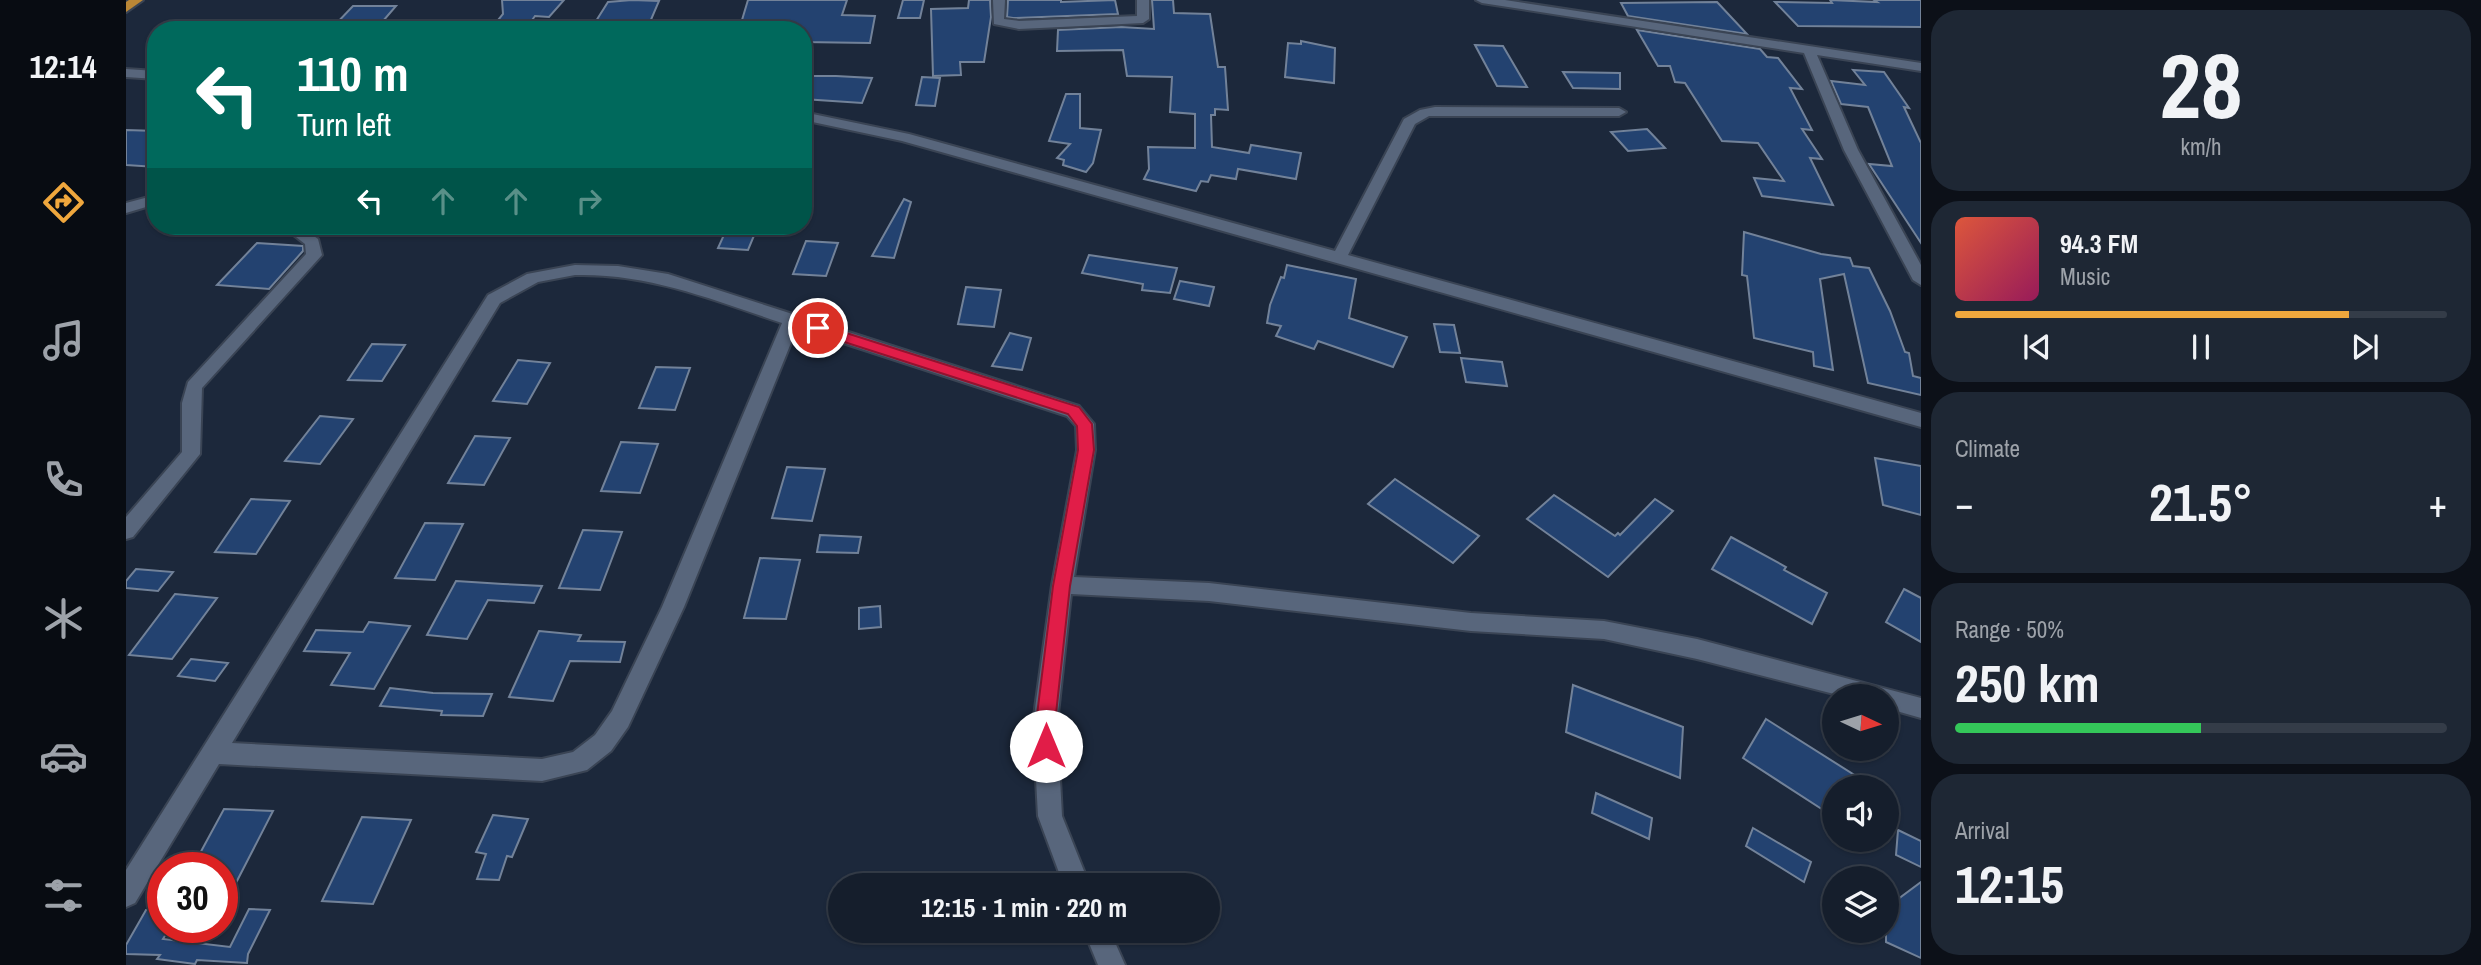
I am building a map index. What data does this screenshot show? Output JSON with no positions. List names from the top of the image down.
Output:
{
  "north": "right",
  "page": {
    "tabs": "12:14",
    "tile": [
      ["28", "km/h"],
      "Climate",
      ["Range · 50%", "250 km"],
      ["Arrival", "12:15"]
    ],
    "turn": ["110 m", "Turn left"],
    "song": ["94.3 FM", "Music"],
    "heat": ["−", "21.5°", "+"],
    "limit": "30",
    "trip": "12:15 · 1 min · 220 m"
  }
}
